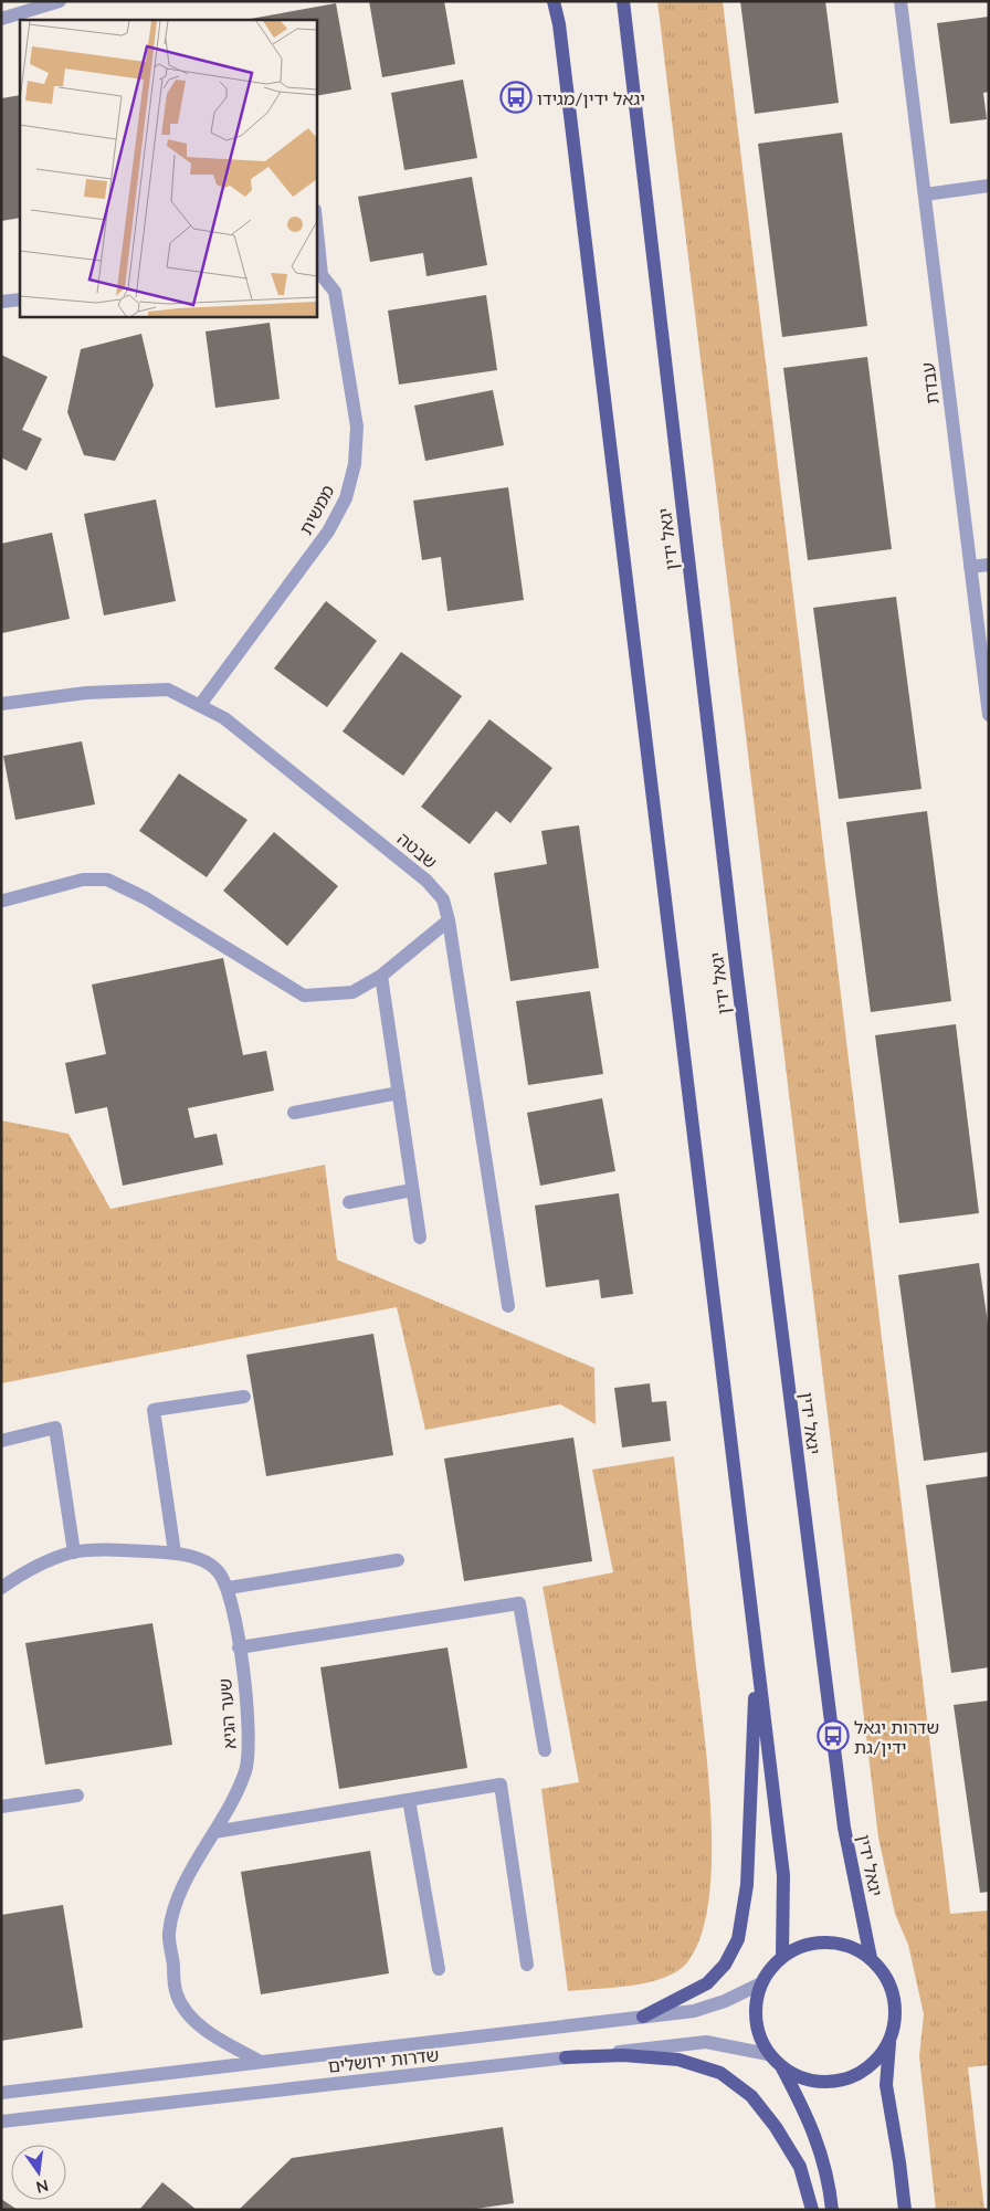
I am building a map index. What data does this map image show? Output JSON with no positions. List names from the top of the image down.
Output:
{
  "streets": {
    "main road": ["יגאל ידין"],
    "street": [
      "עבדת",
      "ממשית",
      "שבטה",
      "שער הגיא",
      "שדרות ירושלים"
    ]
  },
  "crossings": [
    ["ממשית", "שבטה"],
    ["יגאל ידין", "שדרות ירושלים"],
    ["שער הגיא", "שדרות ירושלים"]
  ],
  "places": {
    "bus stop": ["יגאל ידין/מגידו", "שדרות יגאל ידין/גת"]
  },
  "north": "bottom"
}
